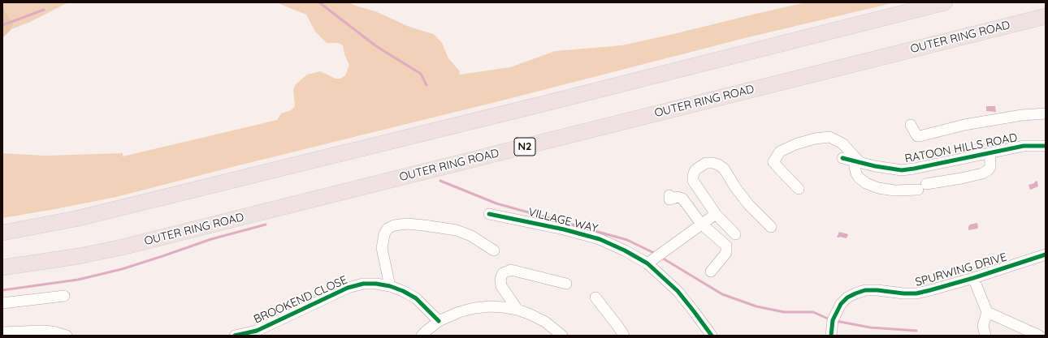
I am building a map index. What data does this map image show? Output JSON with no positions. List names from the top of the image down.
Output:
{
  "streets": {
    "highway": ["OUTER RING ROAD", "N2"],
    "street": [
      "RATOON HILLS ROAD",
      "VILLAGE WAY",
      "SPURWING DRIVE",
      "BROOKEND CLOSE"
    ]
  }
}
